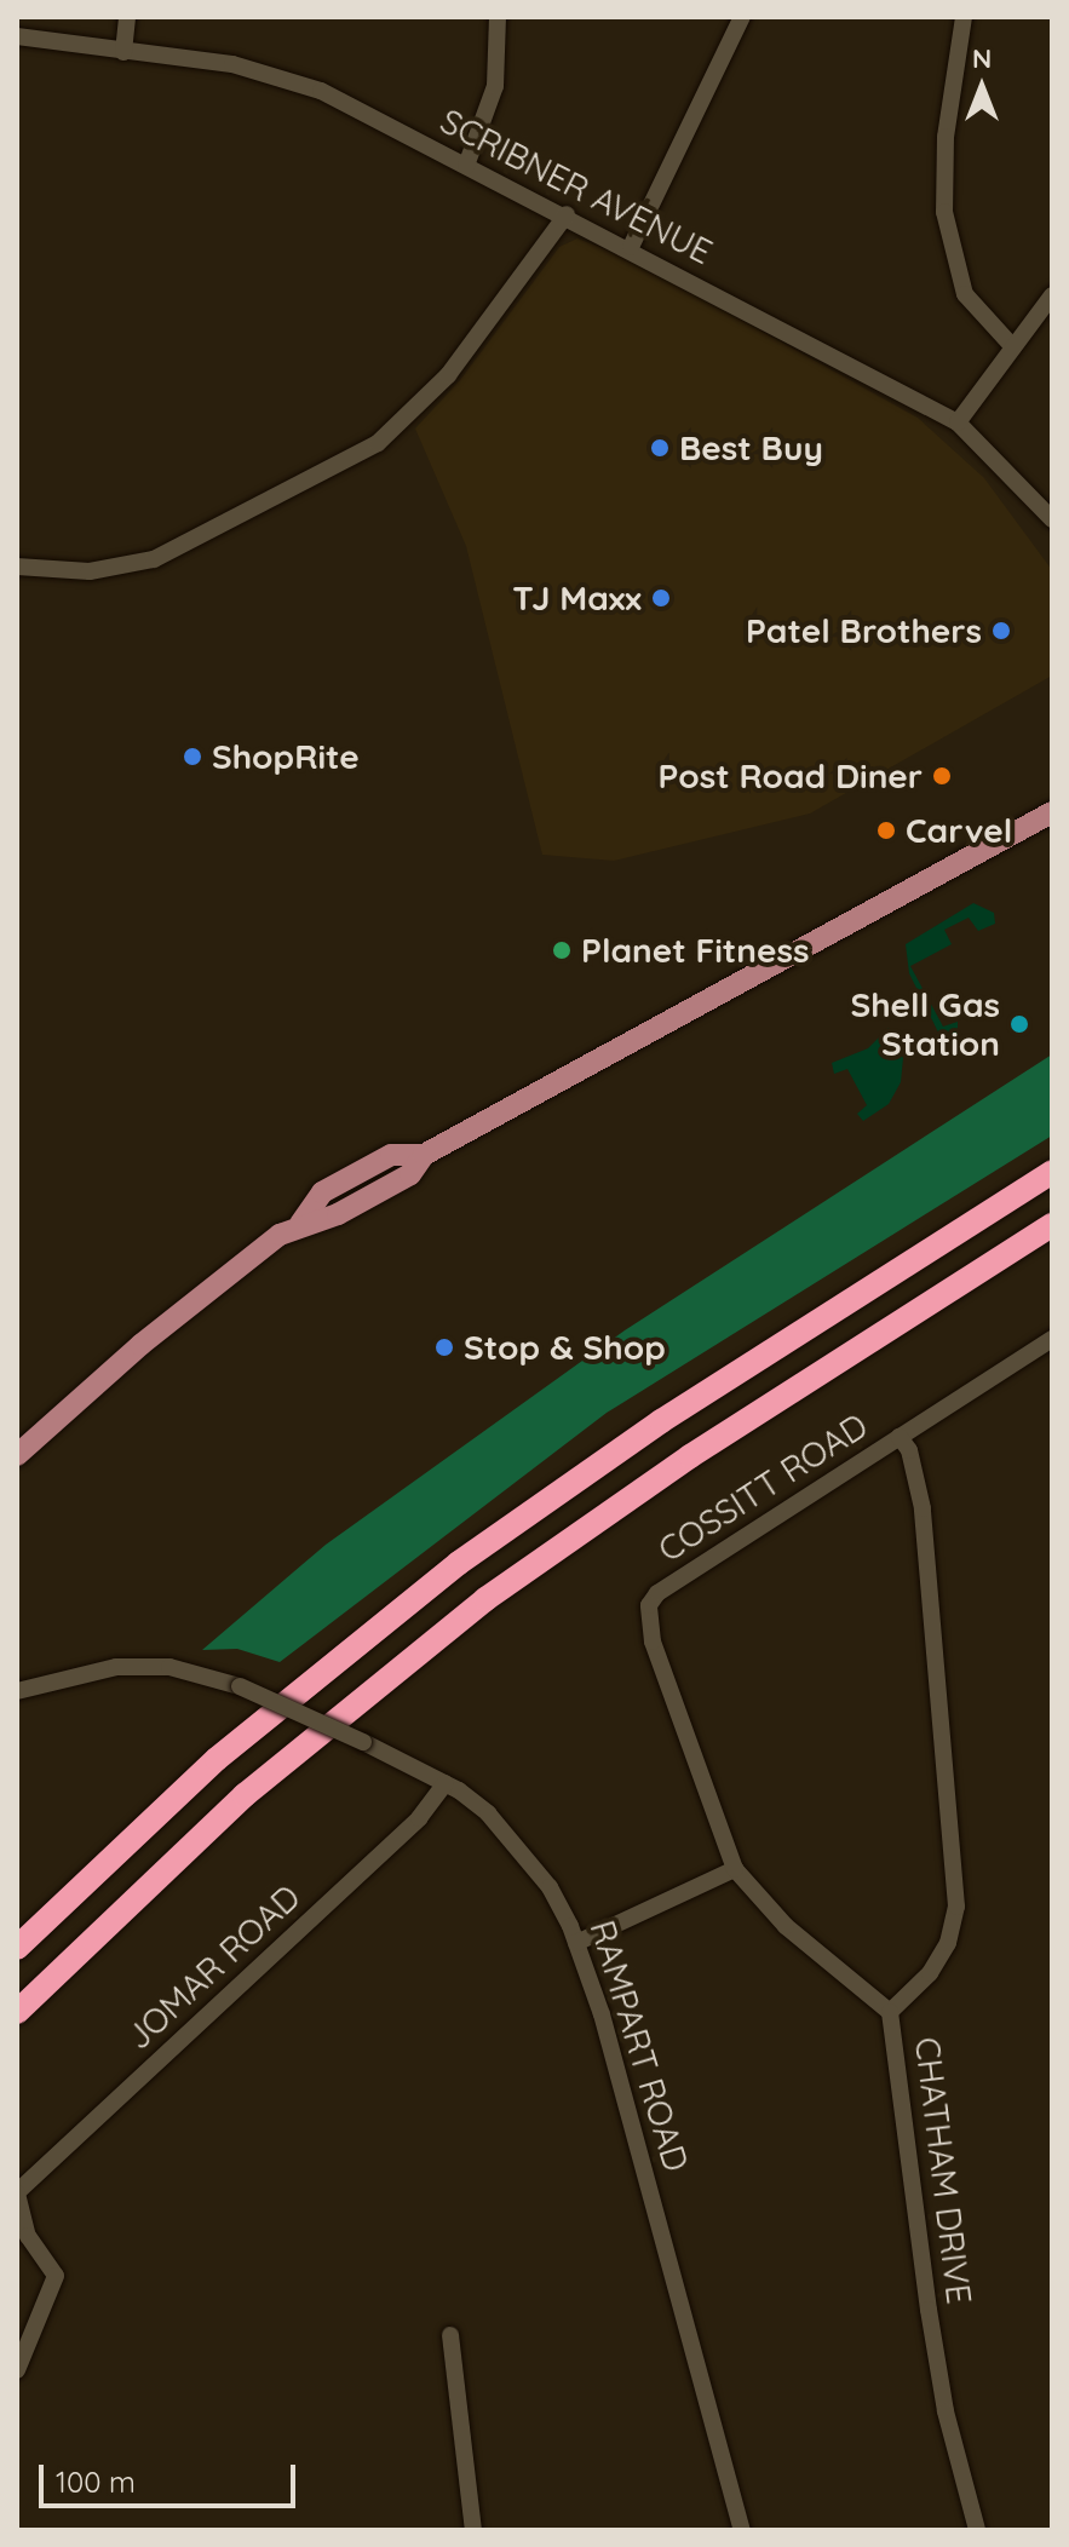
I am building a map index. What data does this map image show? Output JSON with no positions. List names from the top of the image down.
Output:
{
  "streets": {
    "street": [
      "SCRIBNER AVENUE",
      "COSSITT ROAD",
      "JOMAR ROAD",
      "RAMPART ROAD",
      "CHATHAM DRIVE"
    ]
  },
  "crossings": [
    ["COSSITT ROAD", "CHATHAM DRIVE"],
    ["JOMAR ROAD", "RAMPART ROAD"]
  ],
  "places": [
    "Best Buy",
    "TJ Maxx",
    "Patel Brothers",
    "ShopRite",
    "Post Road Diner",
    "Carvel",
    "Planet Fitness",
    "Shell Gas Station",
    "Stop & Shop"
  ],
  "scale_bar": "100 m",
  "north": "top"
}
